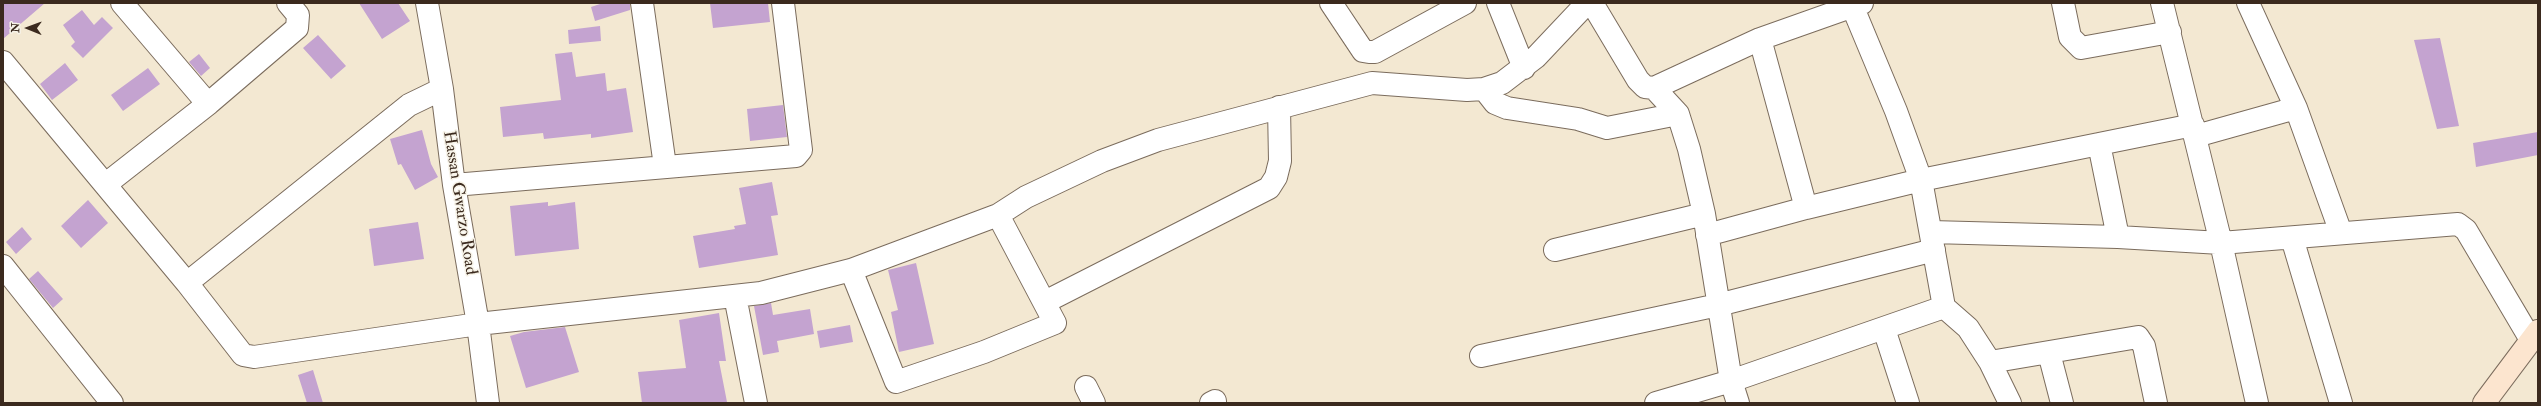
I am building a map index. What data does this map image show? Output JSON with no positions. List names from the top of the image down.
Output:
{
  "streets": {
    "street": ["Hassan Gwarzo Road"]
  },
  "north": "left"
}
